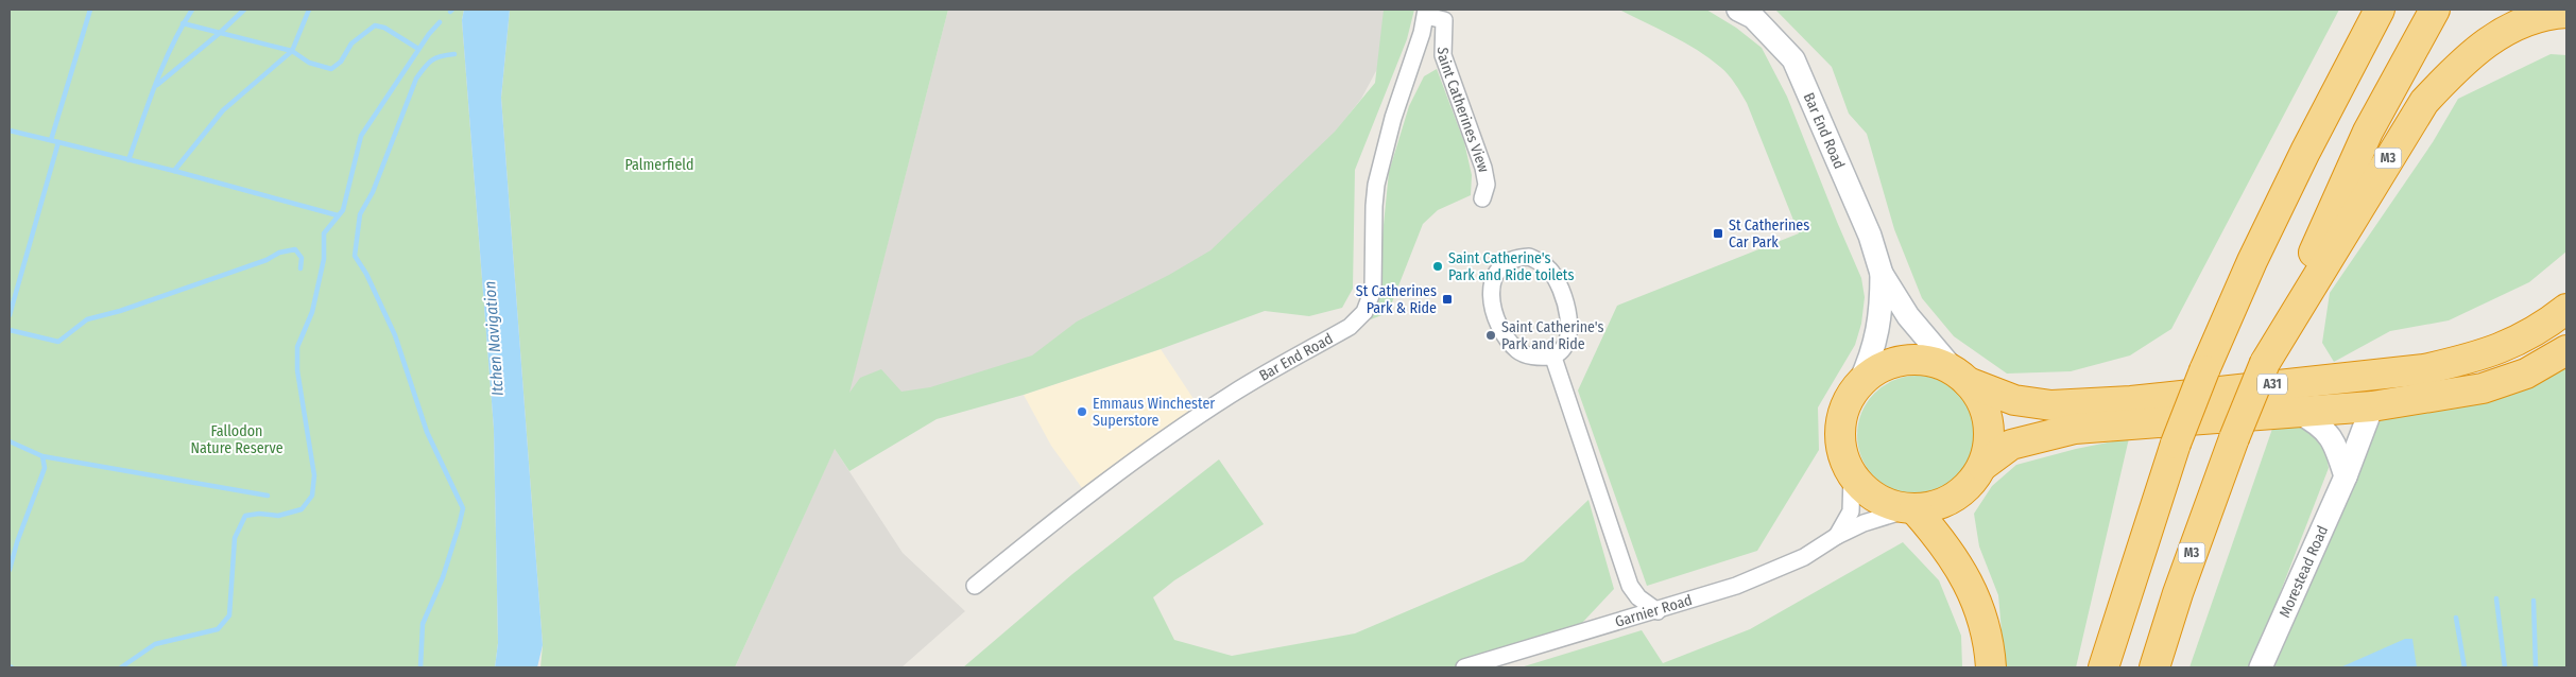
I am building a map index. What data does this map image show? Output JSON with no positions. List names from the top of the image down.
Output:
{
  "streets": {
    "highway": ["M3", "A31"],
    "main road": ["Bar End Road", "Morestead Road"],
    "street": ["Saint Catherines View", "Garnier Road"]
  },
  "crossings": [
    ["Saint Catherines View", "Bar End Road"],
    ["Bar End Road", "A31"],
    ["Bar End Road", "Garnier Road"],
    ["A31", "Morestead Road"],
    ["A31", "Garnier Road"]
  ],
  "water": ["Itchen Navigation"],
  "parks": ["Palmerfield", "Fallodon Nature Reserve"],
  "places": {
    "transit": ["St Catherines Car Park", "St Catherines Park & Ride"],
    "other": ["Saint Catherine's Park and Ride toilets", "Saint Catherine's Park and Ride", "Emmaus Winchester Superstore"]
  }
}
